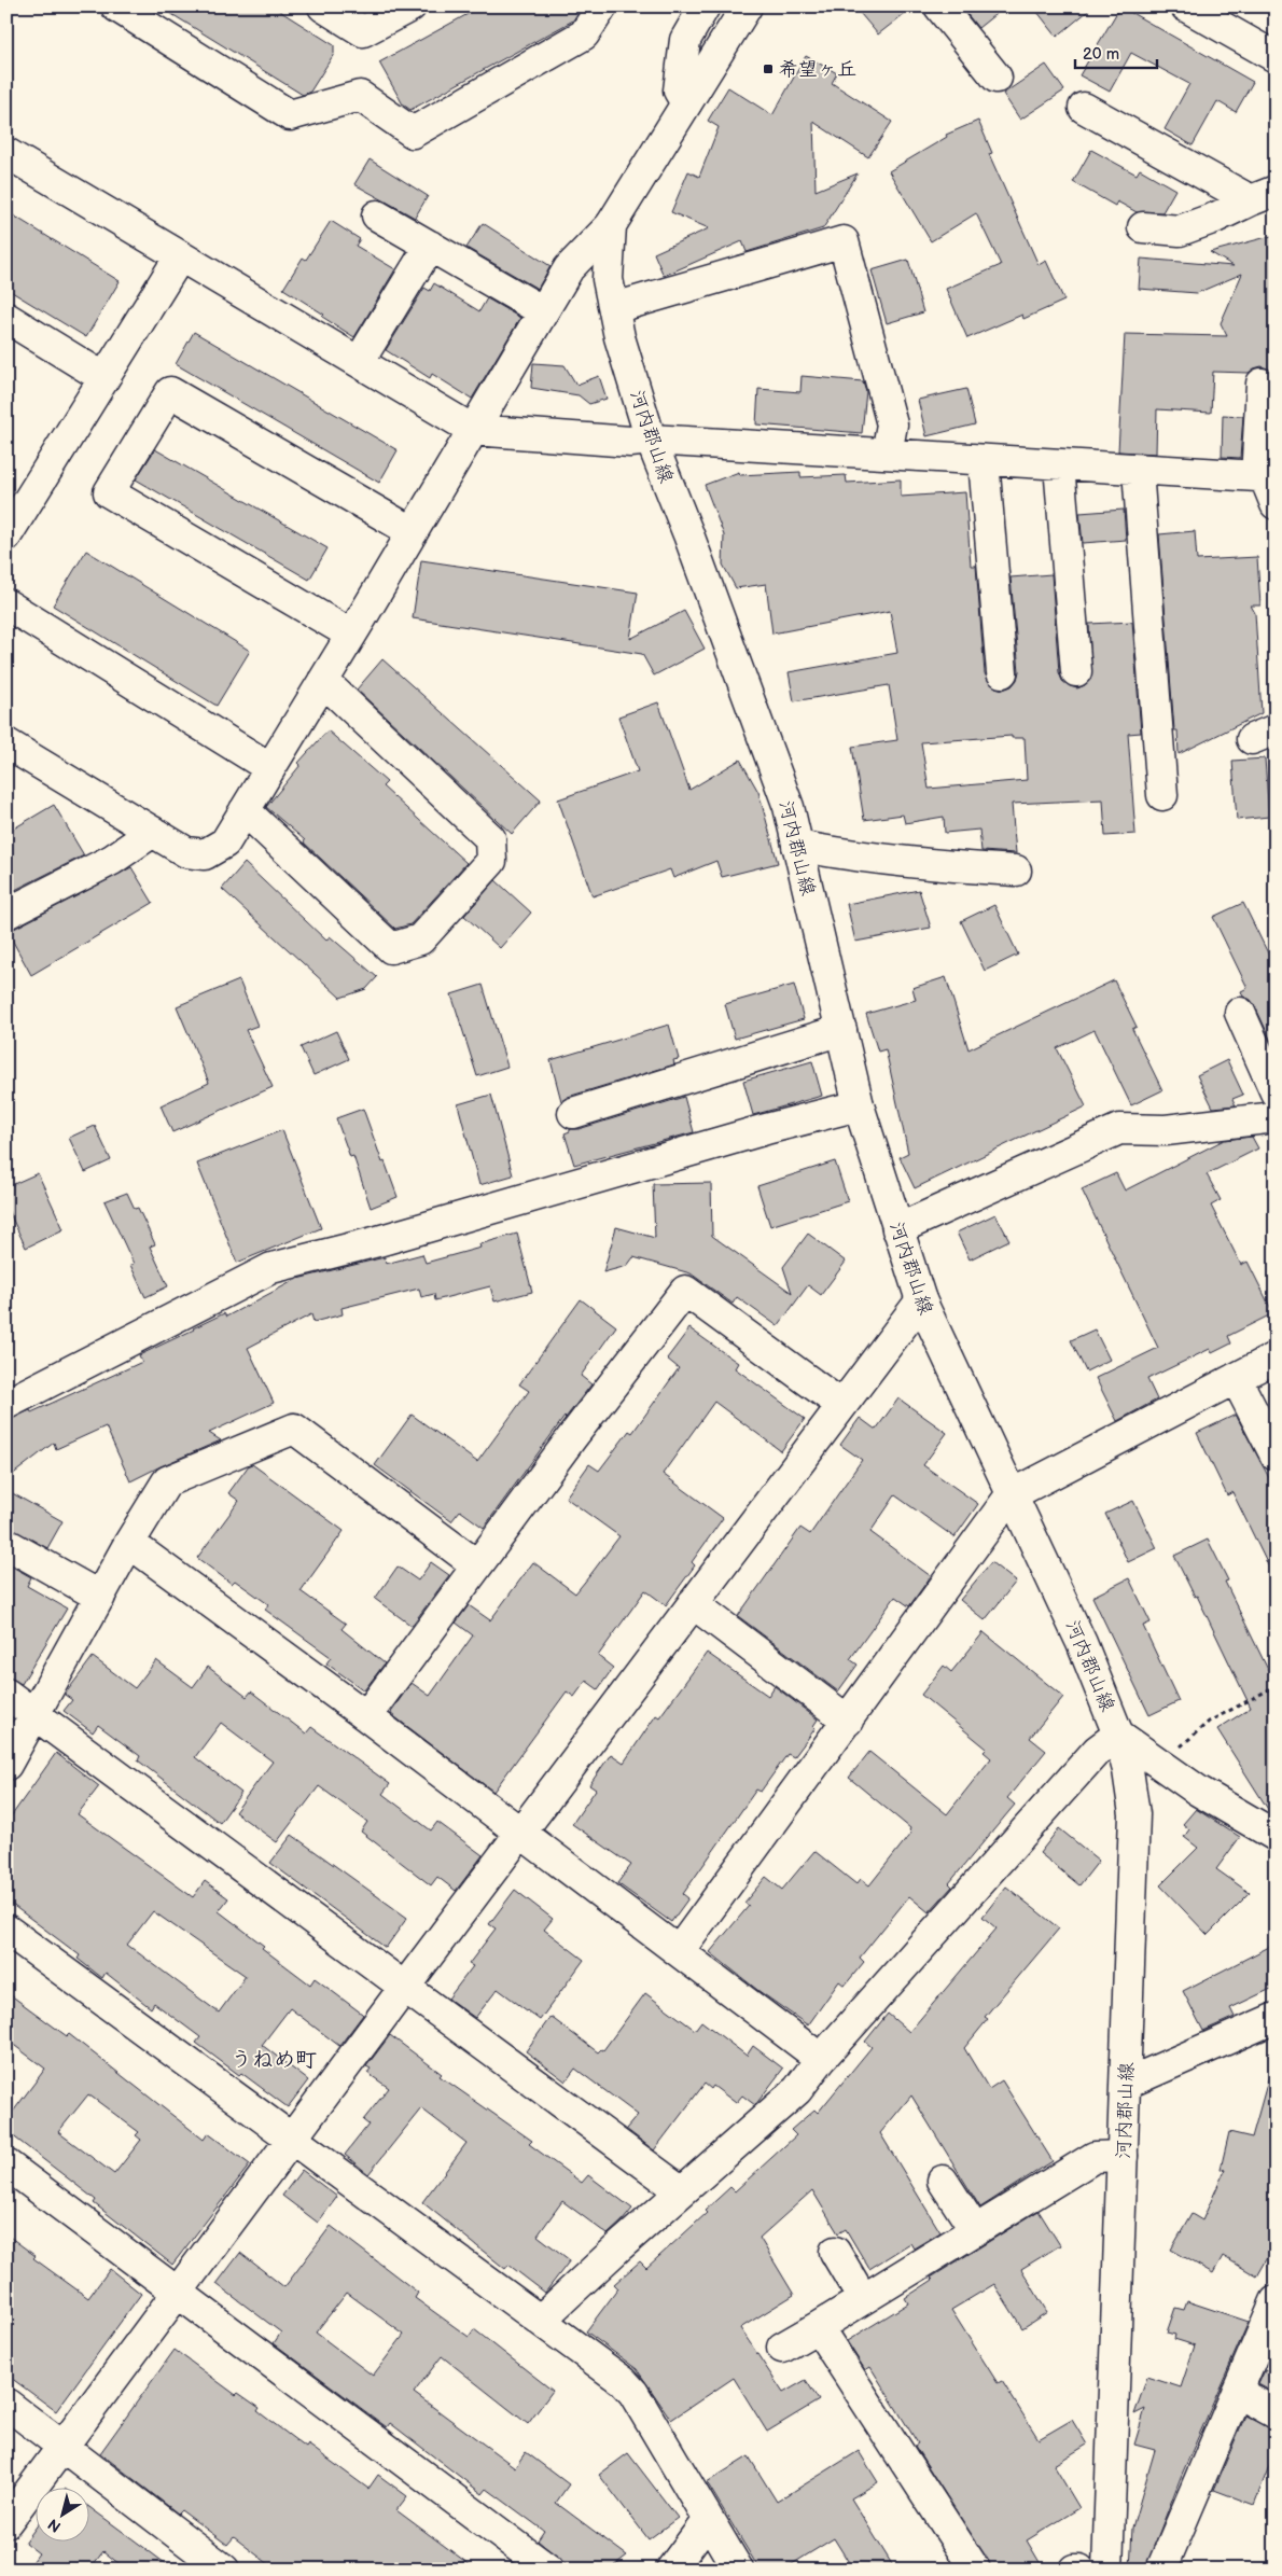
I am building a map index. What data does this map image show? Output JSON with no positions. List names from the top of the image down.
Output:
{
  "streets": {
    "street": ["河内郡山線"]
  },
  "districts": ["うねめ町"],
  "places": {
    "transit": ["希望ヶ丘"]
  },
  "scale_bar": "20 m",
  "north": "bottom left"
}
